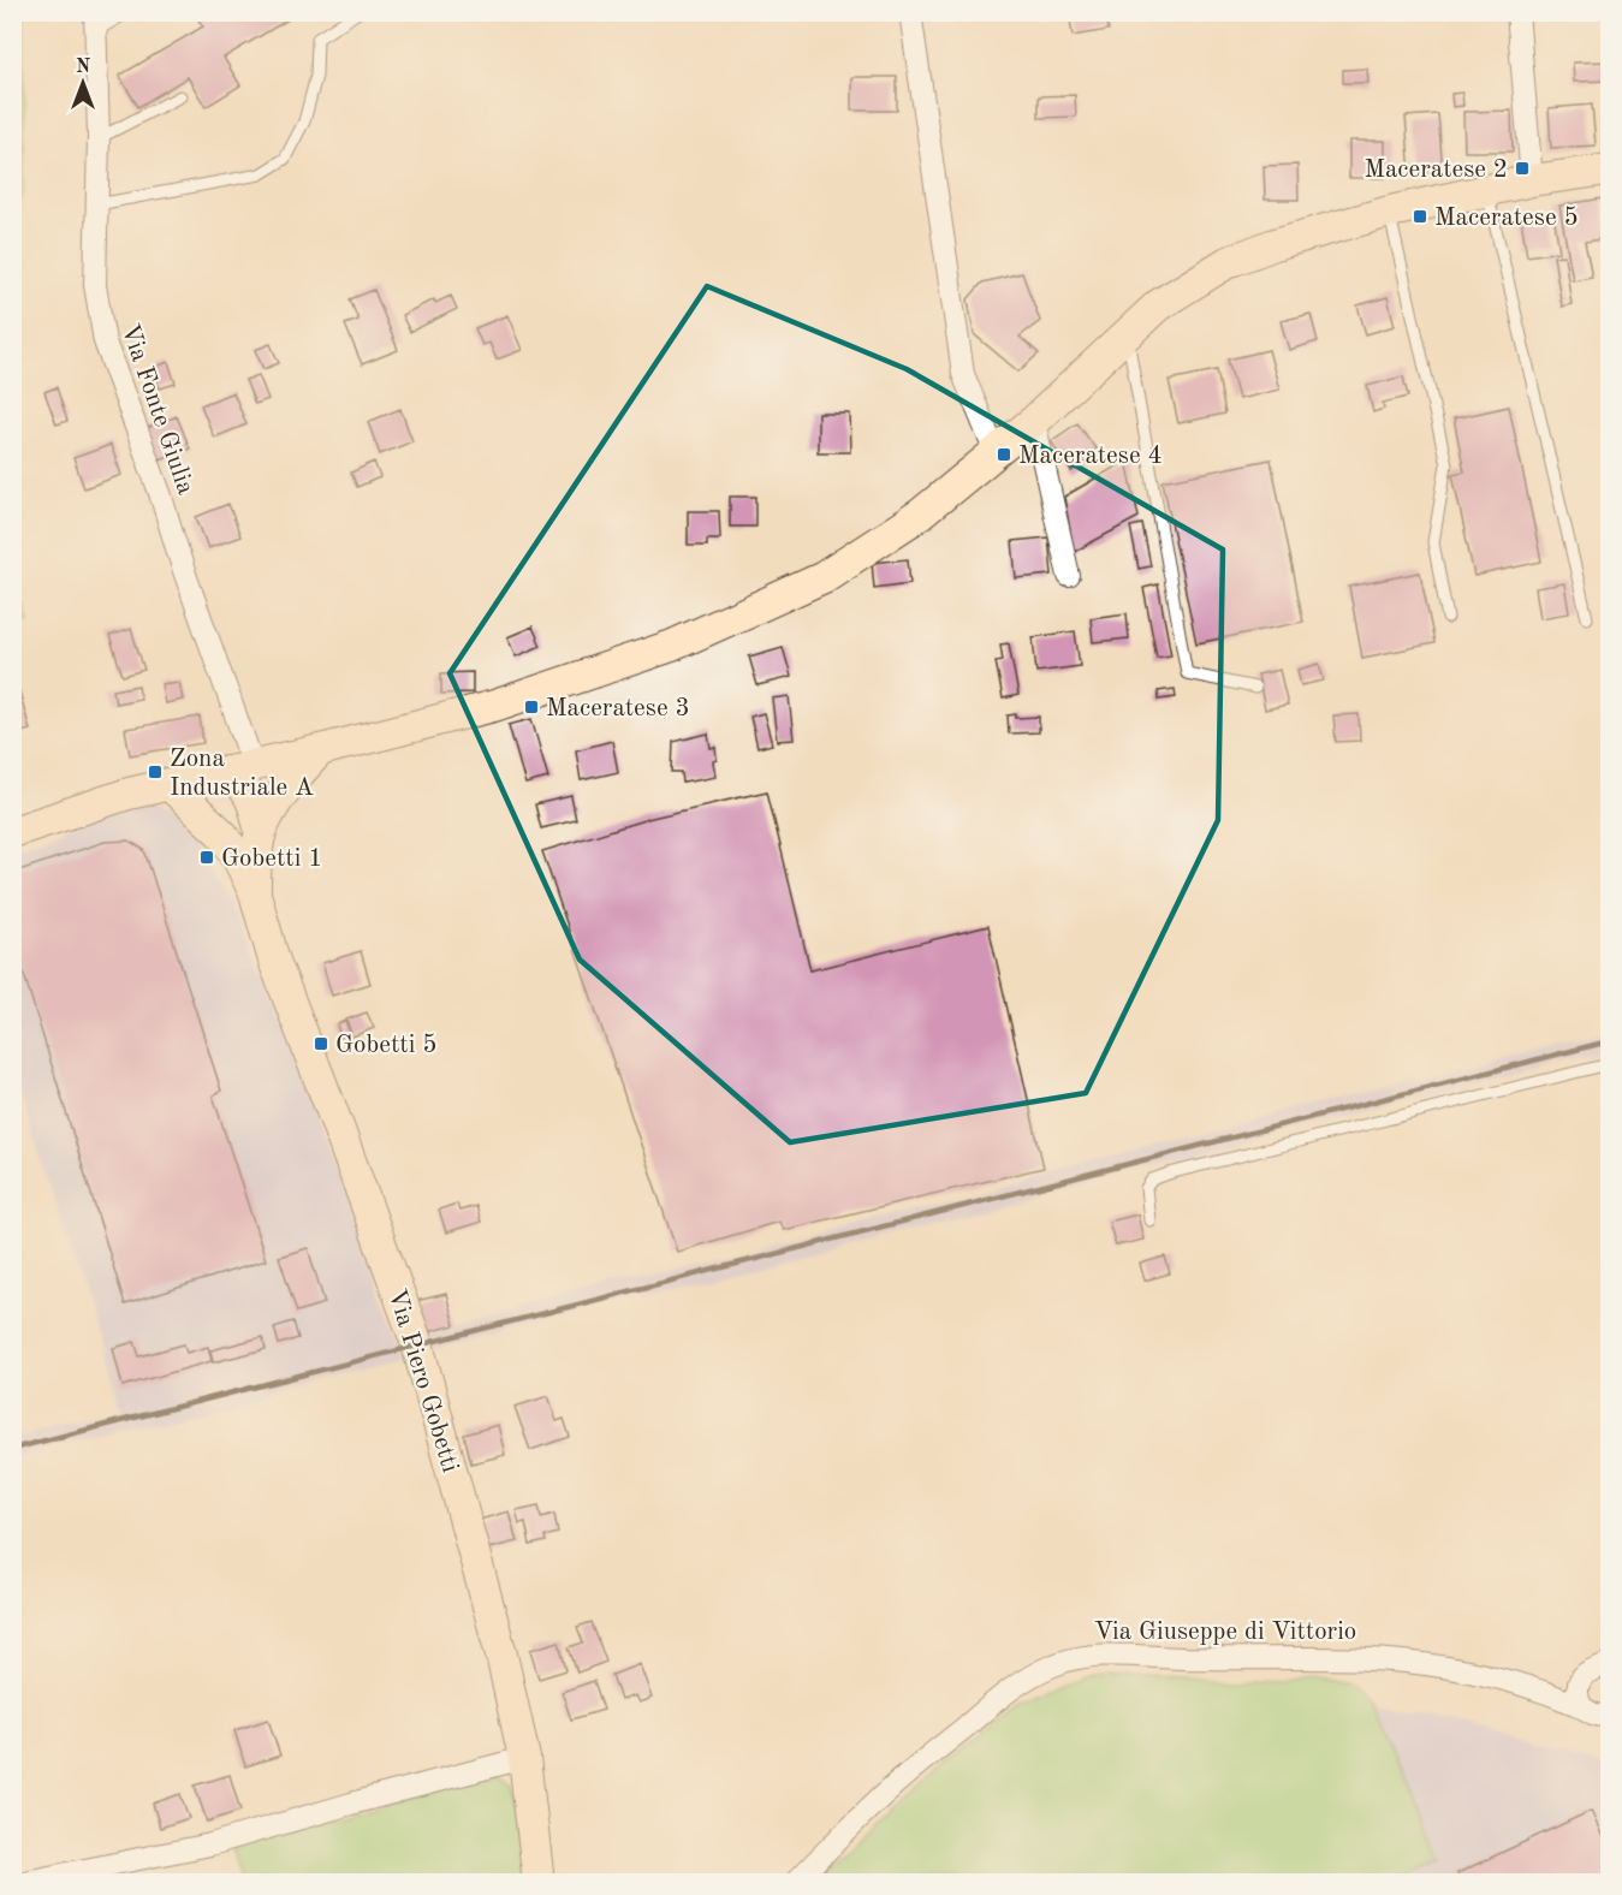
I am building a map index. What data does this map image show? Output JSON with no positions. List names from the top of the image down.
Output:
{
  "streets": {
    "main road": ["Via Piero Gobetti"],
    "street": ["Via Fonte Giulia", "Via Giuseppe di Vittorio"]
  },
  "places": {
    "transit": [
      "Maceratese 2",
      "Maceratese 5",
      "Maceratese 4",
      "Maceratese 3",
      "Zona Industriale A",
      "Gobetti 1",
      "Gobetti 5"
    ]
  },
  "north": "top"
}
